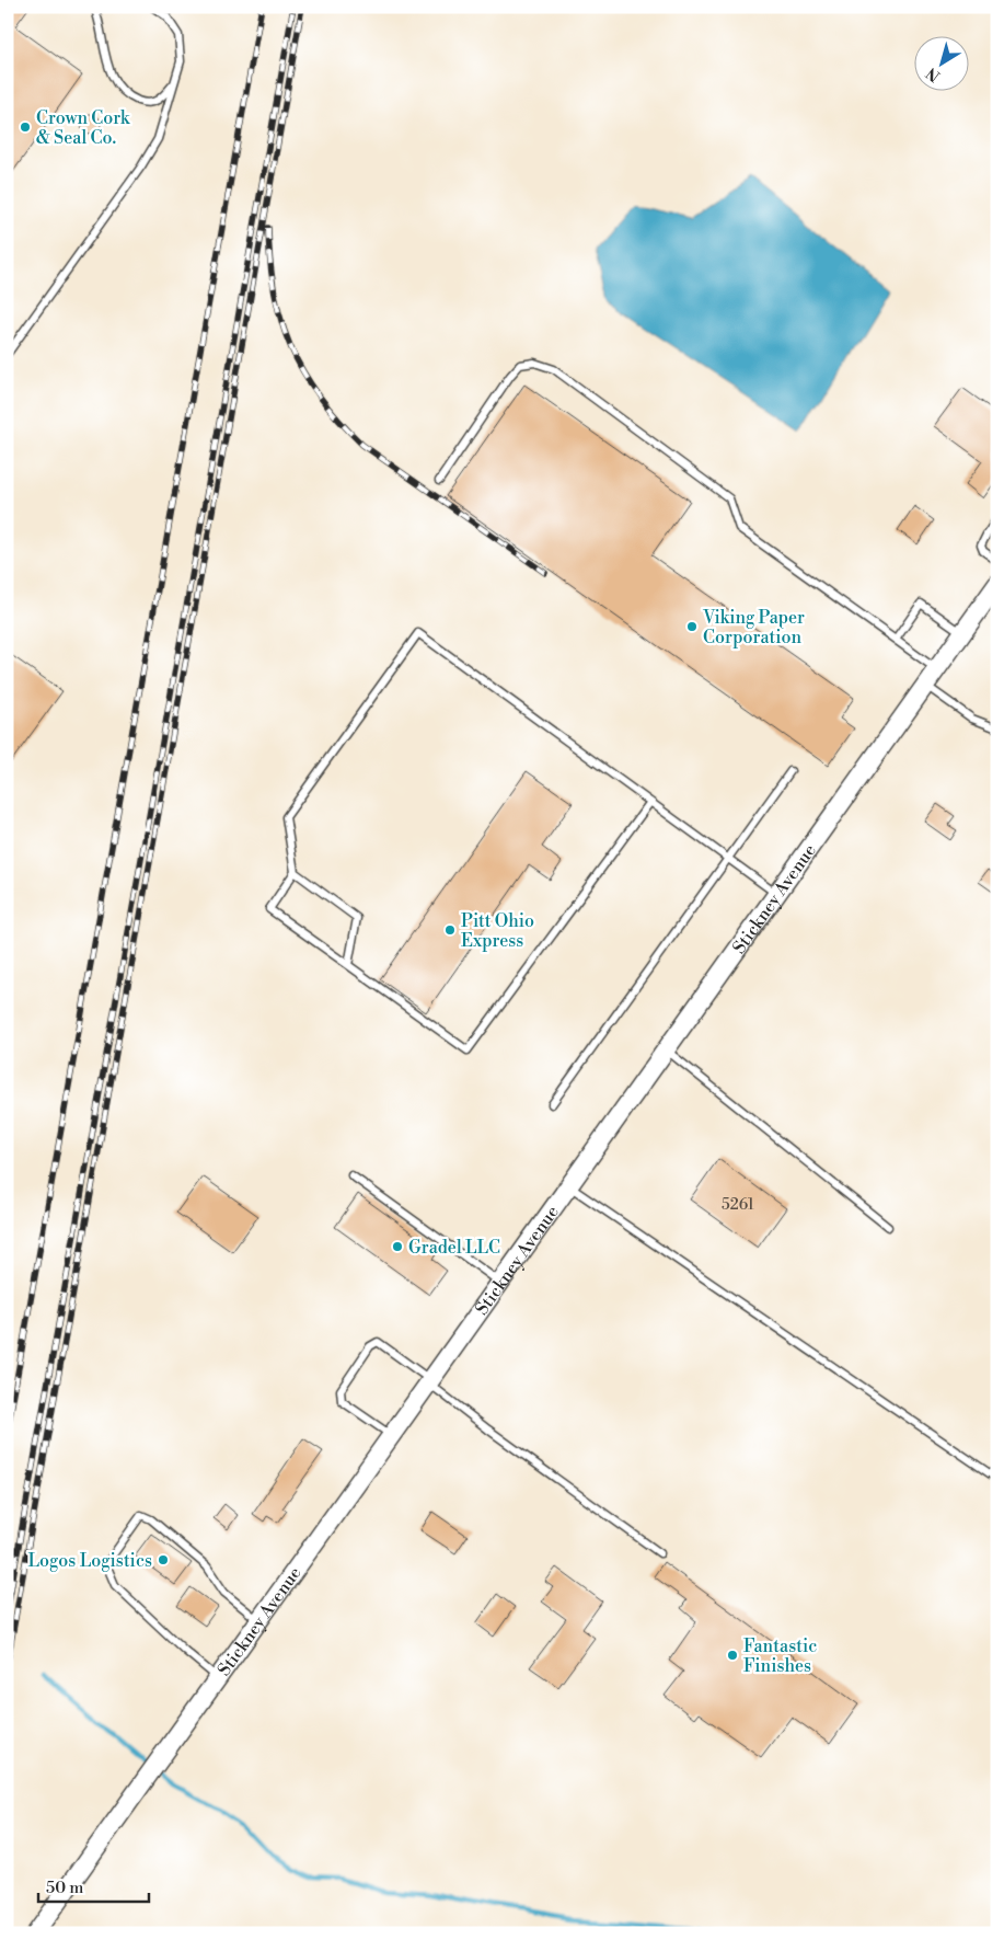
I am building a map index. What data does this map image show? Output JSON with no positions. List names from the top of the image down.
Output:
{
  "streets": {
    "street": ["Stickney Avenue"]
  },
  "places": [
    "Crown Cork & Seal Co.",
    "Viking Paper Corporation",
    "Pitt Ohio Express",
    "Gradel LLC",
    "Logos Logistics",
    "Fantastic Finishes"
  ],
  "house_numbers": ["5261"],
  "scale_bar": "50 m",
  "north": "bottom left"
}
